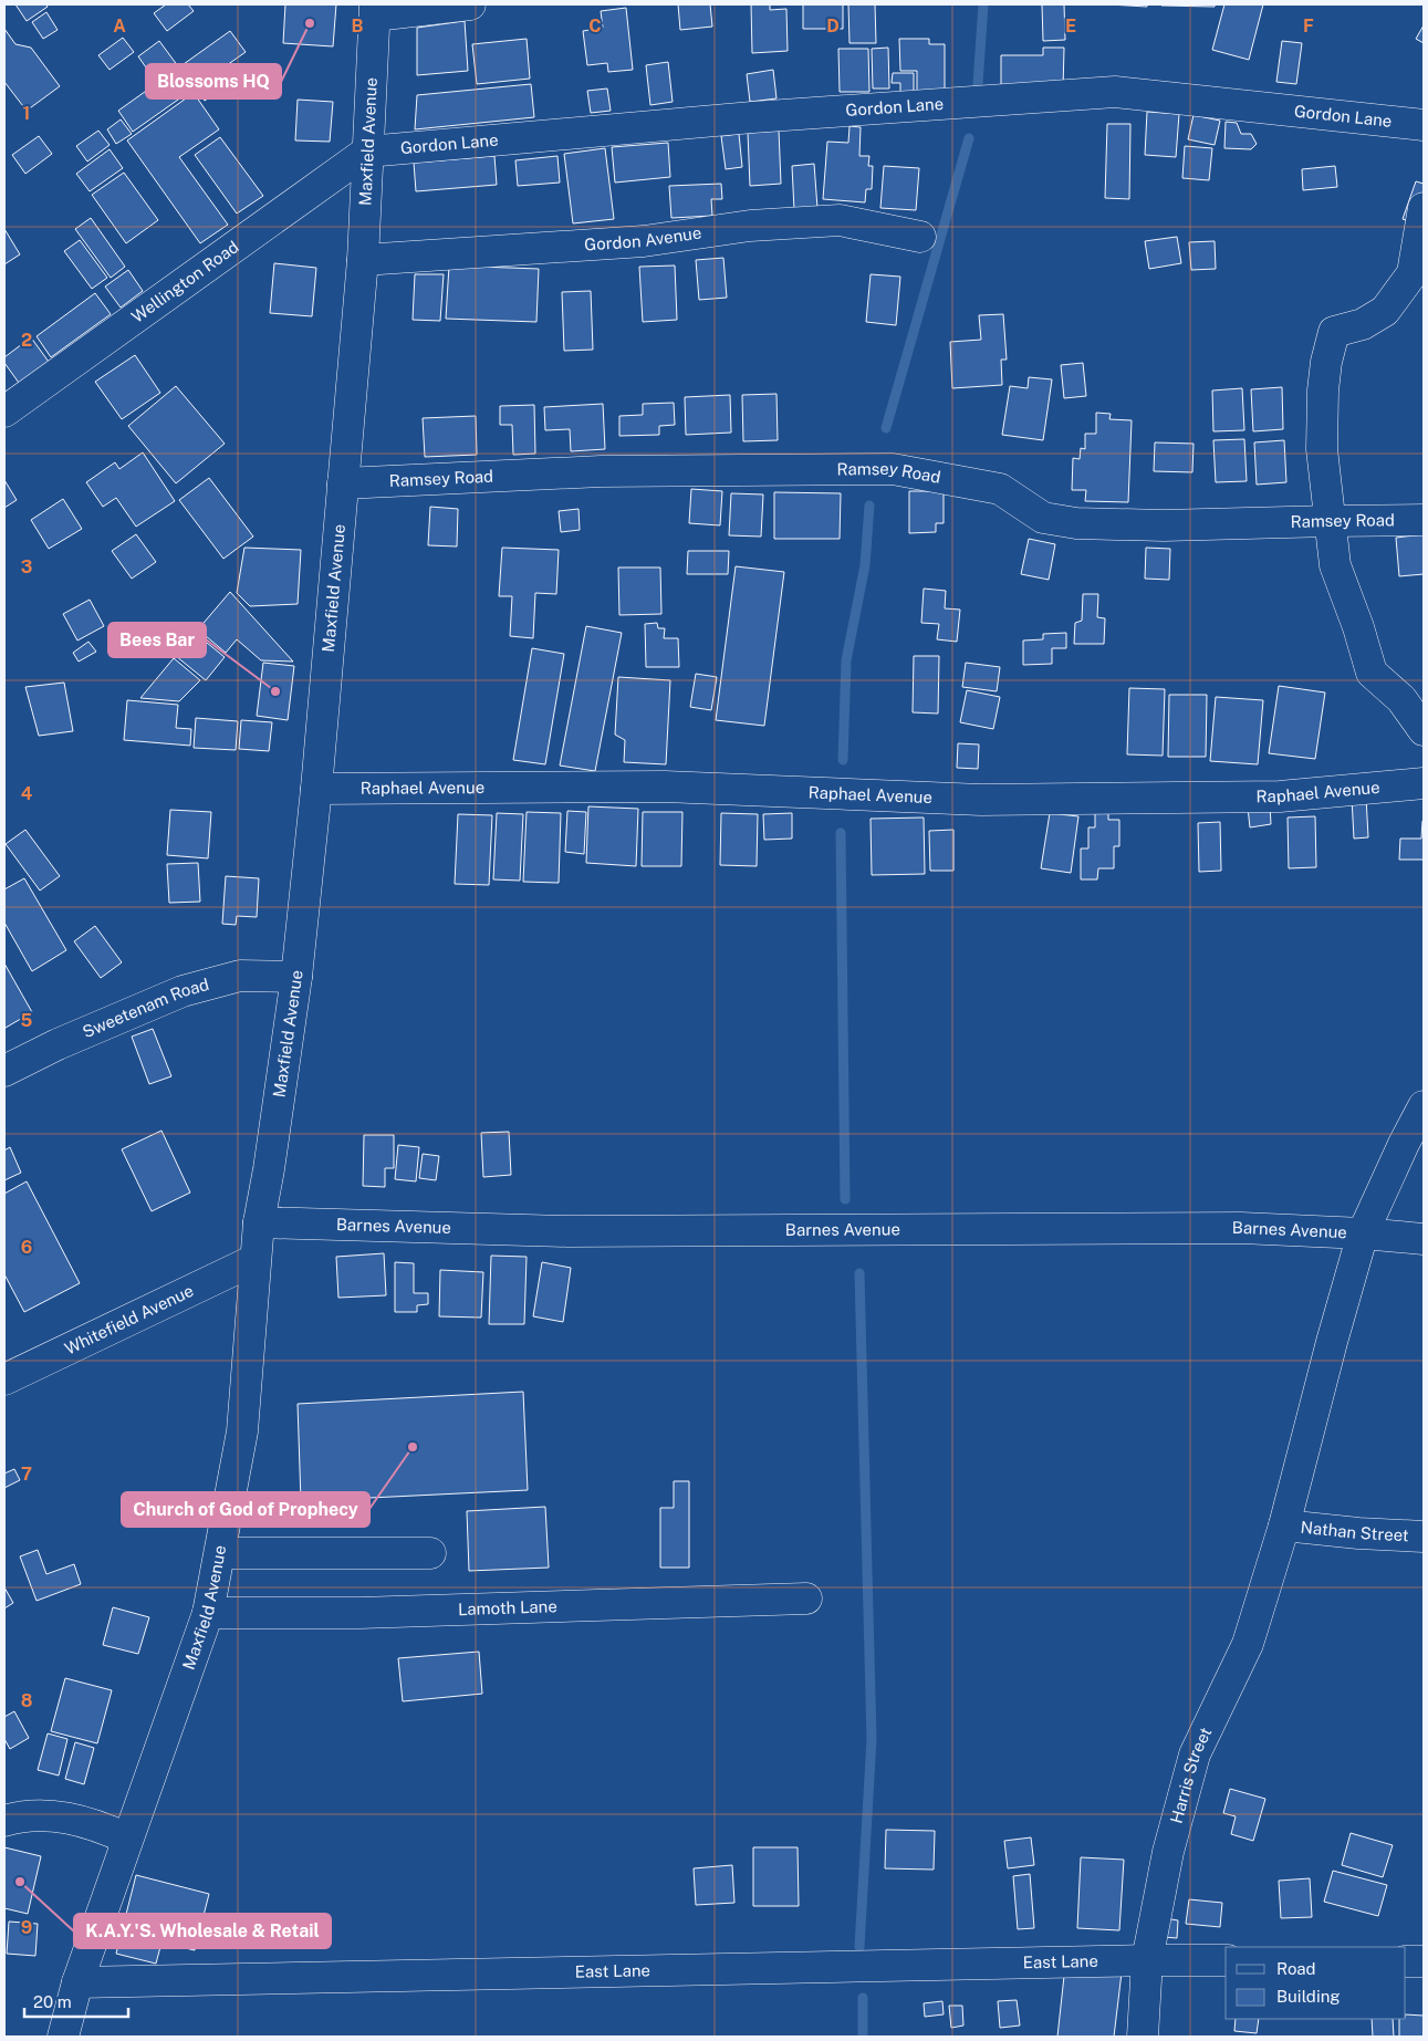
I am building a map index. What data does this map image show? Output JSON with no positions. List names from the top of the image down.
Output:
{
  "streets": {
    "street": [
      "Gordon Lane",
      "Maxfield Avenue",
      "Gordon Avenue",
      "Wellington Road",
      "Ramsey Road",
      "Raphael Avenue",
      "Sweetenam Road",
      "Barnes Avenue",
      "Whitefield Avenue",
      "Nathan Street",
      "Lamoth Lane",
      "Harris Street",
      "East Lane"
    ]
  },
  "crossings": [
    ["Gordon Lane", "Maxfield Avenue"],
    ["Gordon Lane", "Wellington Road"],
    ["Maxfield Avenue", "Gordon Avenue"],
    ["Maxfield Avenue", "Wellington Road"],
    ["Maxfield Avenue", "Ramsey Road"],
    ["Maxfield Avenue", "Raphael Avenue"],
    ["Maxfield Avenue", "Sweetenam Road"],
    ["Maxfield Avenue", "Barnes Avenue"],
    ["Maxfield Avenue", "Whitefield Avenue"],
    ["Maxfield Avenue", "Lamoth Lane"],
    ["Maxfield Avenue", "East Lane"],
    ["Barnes Avenue", "Harris Street"],
    ["Nathan Street", "Harris Street"],
    ["Harris Street", "East Lane"]
  ],
  "places": [
    "Blossoms HQ",
    "Bees Bar",
    "Church of God of Prophecy",
    "K.A.Y.'S. Wholesale & Retail"
  ],
  "legend": ["Road", "Building"],
  "scale_bar": "20 m",
  "grid": {
    "columns": [
      "A",
      "B",
      "C",
      "D",
      "E",
      "F"
    ],
    "rows": [
      "1",
      "2",
      "3",
      "4",
      "5",
      "6",
      "7",
      "8",
      "9"
    ]
  }
}
